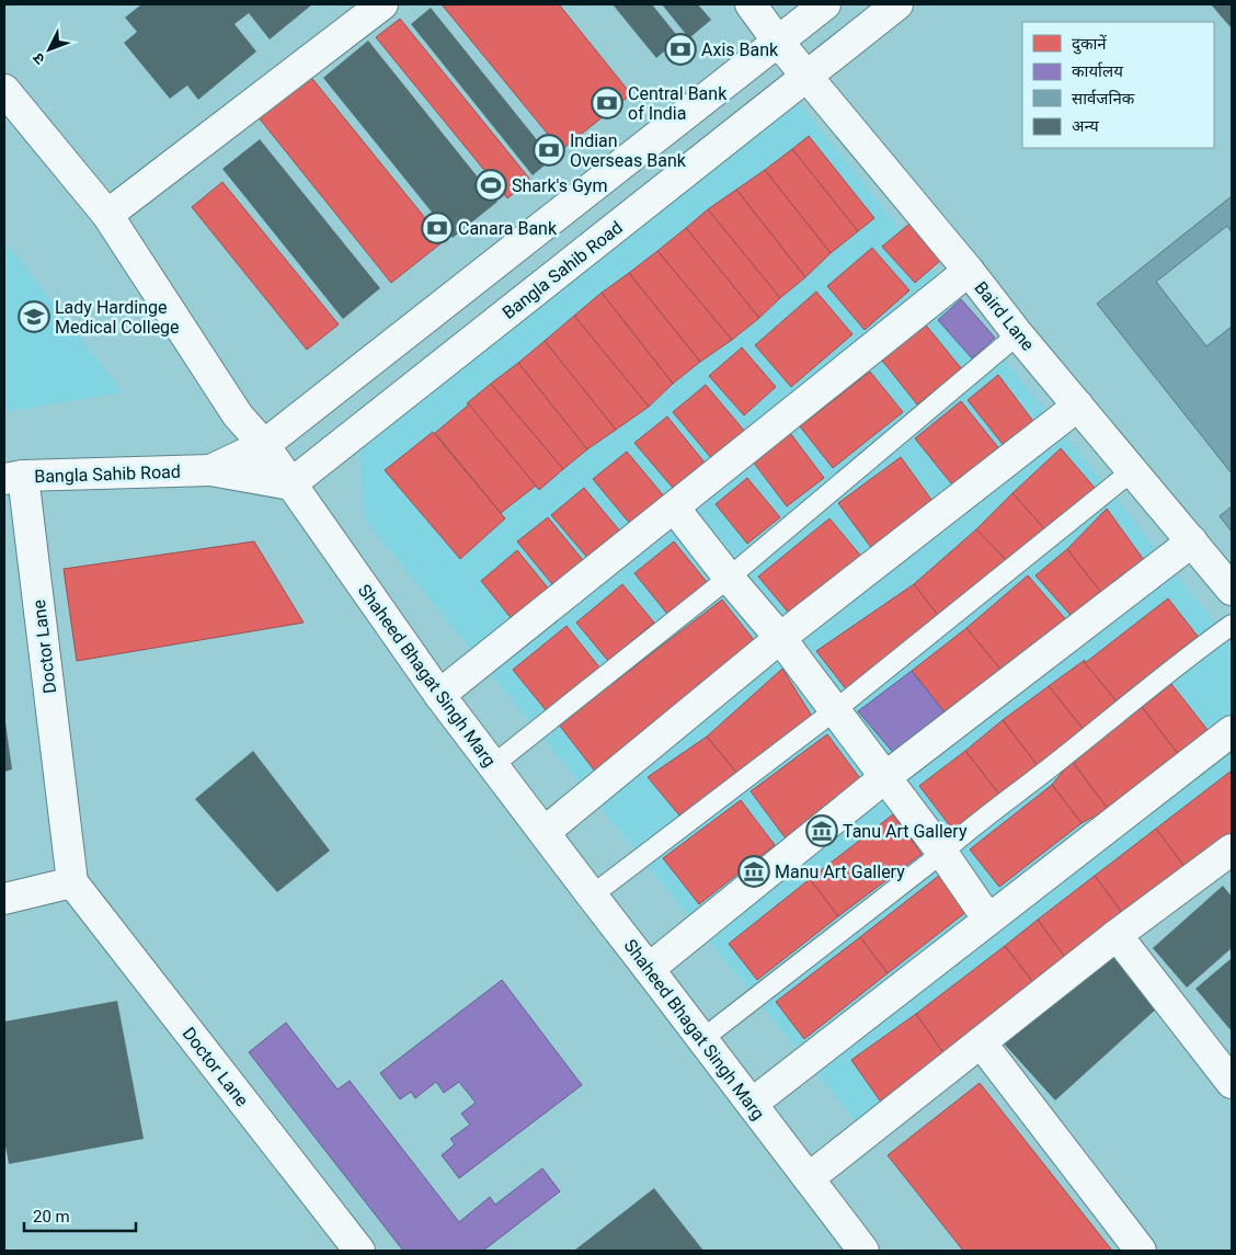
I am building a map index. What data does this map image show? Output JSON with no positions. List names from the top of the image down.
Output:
{
  "streets": {
    "street": [
      "Bangla Sahib Road",
      "Baird Lane",
      "Doctor Lane",
      "Shaheed Bhagat Singh Marg"
    ]
  },
  "crossings": [
    ["Bangla Sahib Road", "Baird Lane"],
    ["Bangla Sahib Road", "Doctor Lane"],
    ["Bangla Sahib Road", "Shaheed Bhagat Singh Marg"]
  ],
  "places": {
    "bank": [
      "Axis Bank",
      "Central Bank of India",
      "Indian Overseas Bank",
      "Canara Bank"
    ],
    "sports": ["Shark's Gym"],
    "school or university": ["Lady Hardinge Medical College"],
    "museum": ["Tanu Art Gallery", "Manu Art Gallery"]
  },
  "legend": [
    "दुकानें",
    "कार्यालय",
    "सार्वजनिक",
    "अन्य"
  ],
  "scale_bar": "20 m",
  "north": "bottom left"
}
